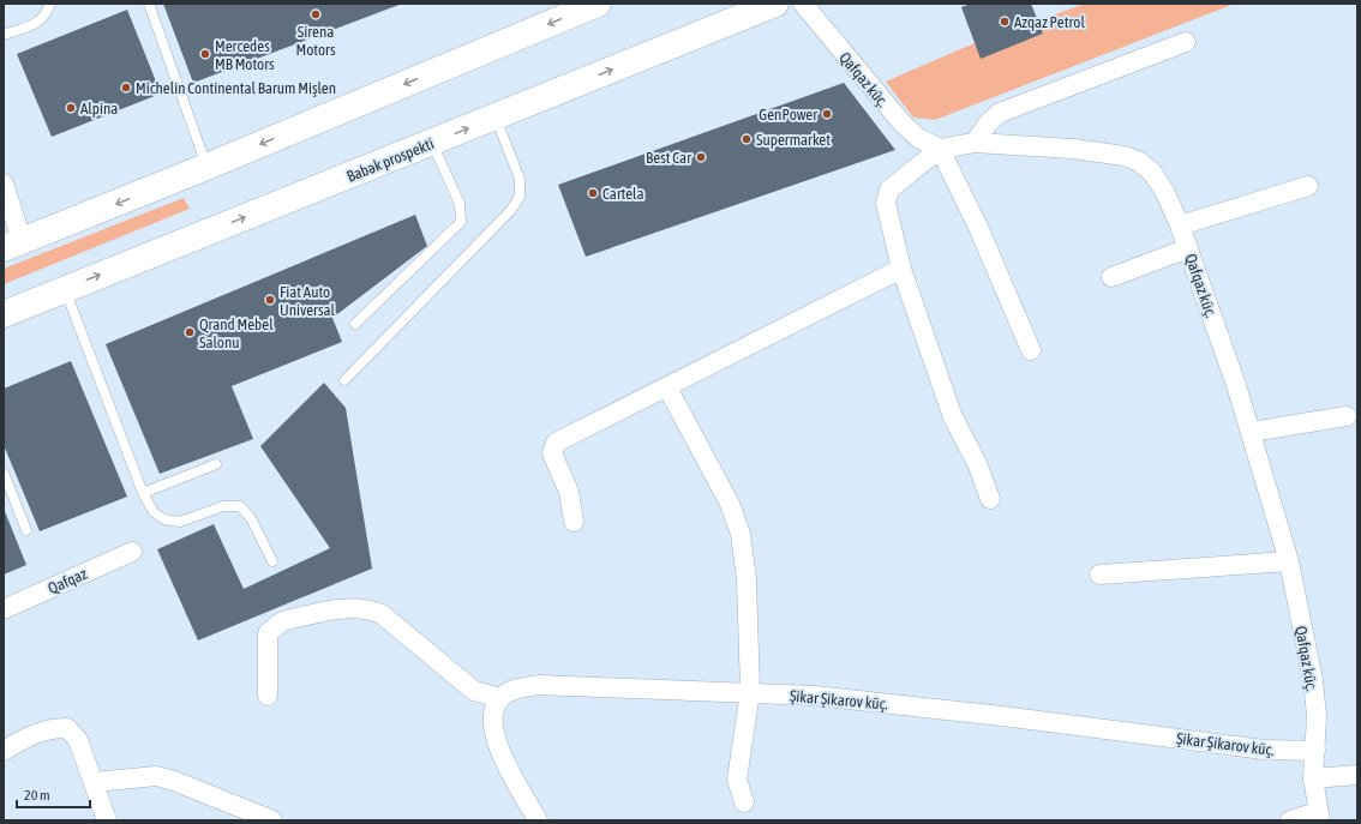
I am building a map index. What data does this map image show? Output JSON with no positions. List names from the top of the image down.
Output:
{
  "streets": {
    "main road": ["Babək prospekti"],
    "street": ["Qafqaz küç.", "Qafqaz", "Şikar Şikarov küç."]
  },
  "crossings": [
    ["Qafqaz küç.", "Şikar Şikarov küç."]
  ],
  "places": [
    "Sirena Motors",
    "Azqaz Petrol",
    "Mercedes MB Motors",
    "Michelin Continental Barum Mişlen",
    "Alpina",
    "GenPower",
    "Supermarket",
    "Best Car",
    "Cartela",
    "Fiat Auto Universal",
    "Qrand Mebel Salonu"
  ],
  "scale_bar": "20 m"
}
